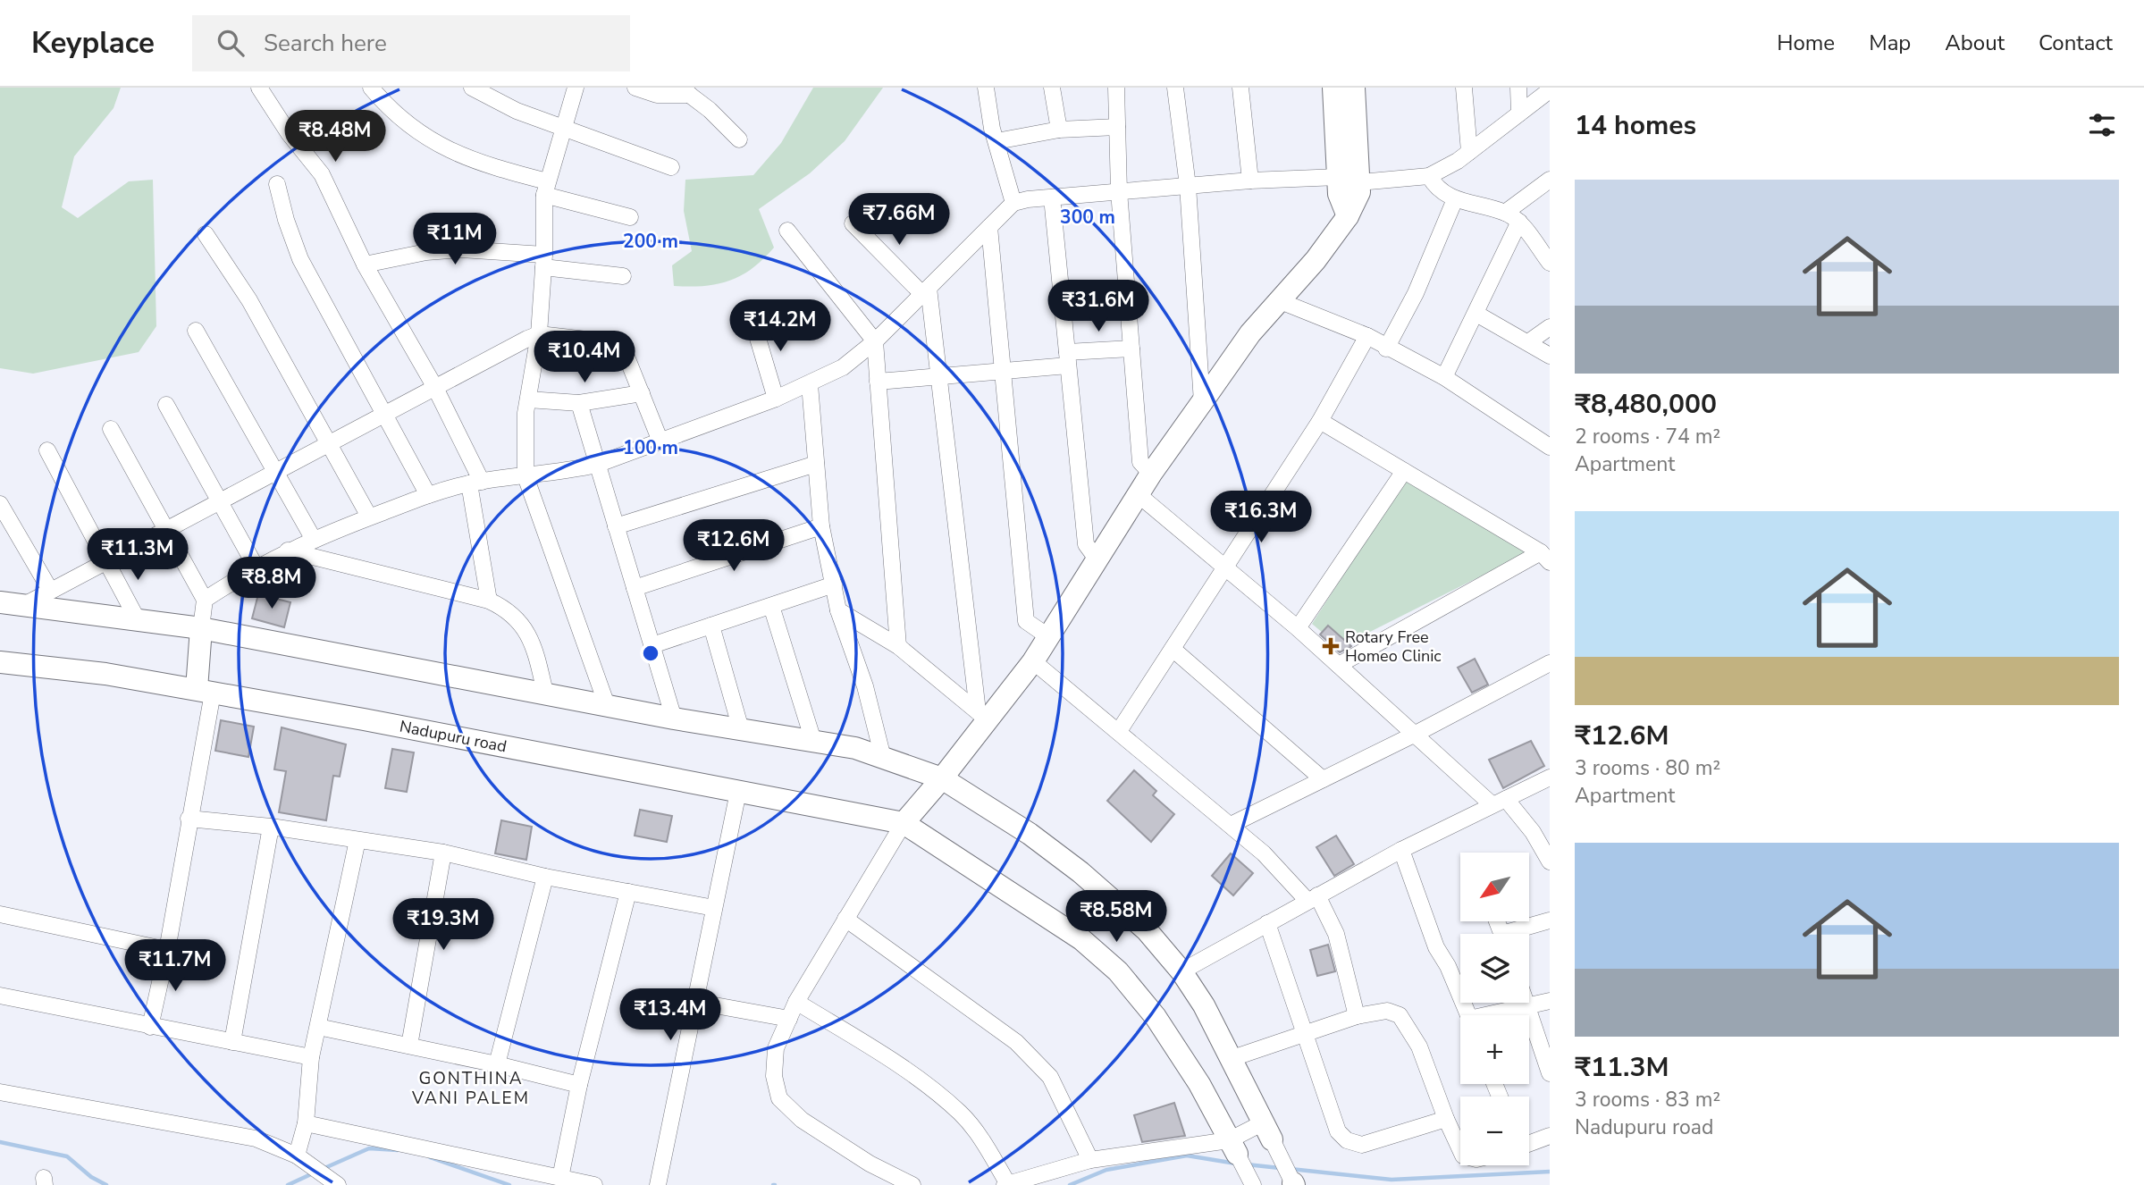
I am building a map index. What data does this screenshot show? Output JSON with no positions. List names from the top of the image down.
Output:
{
  "streets": {
    "street": ["Nadupuru road"]
  },
  "districts": ["GONTHINA VANI PALEM"],
  "places": {
    "health": ["Rotary Free Homeo Clinic"]
  },
  "north": "bottom left",
  "page": {
    "header": "Keyplace",
    "search": "Search here",
    "nav": [
      "Home",
      "Map",
      "About",
      "Contact"
    ],
    "heading": "14 homes",
    "price": [
      "₹8.48M",
      "₹7.66M",
      "₹11M",
      "₹31.6M",
      "₹14.2M",
      "₹10.4M",
      "₹16.3M",
      "₹12.6M",
      "₹11.3M",
      "₹8.8M",
      "₹8.58M",
      "₹19.3M",
      "₹11.7M",
      "₹13.4M"
    ],
    "list": [
      {
        "name": "₹8,480,000",
        "note": "2 rooms · 74 m² · Apartment"
      },
      {
        "name": "₹12.6M",
        "note": "3 rooms · 80 m² · Apartment"
      },
      {
        "name": "₹11.3M",
        "note": "3 rooms · 83 m² · Nadupuru road"
      }
    ],
    "map_buttons": ["+", "−"]
  },
  "rings": ["300 m", "200 m", "100 m"]
}
